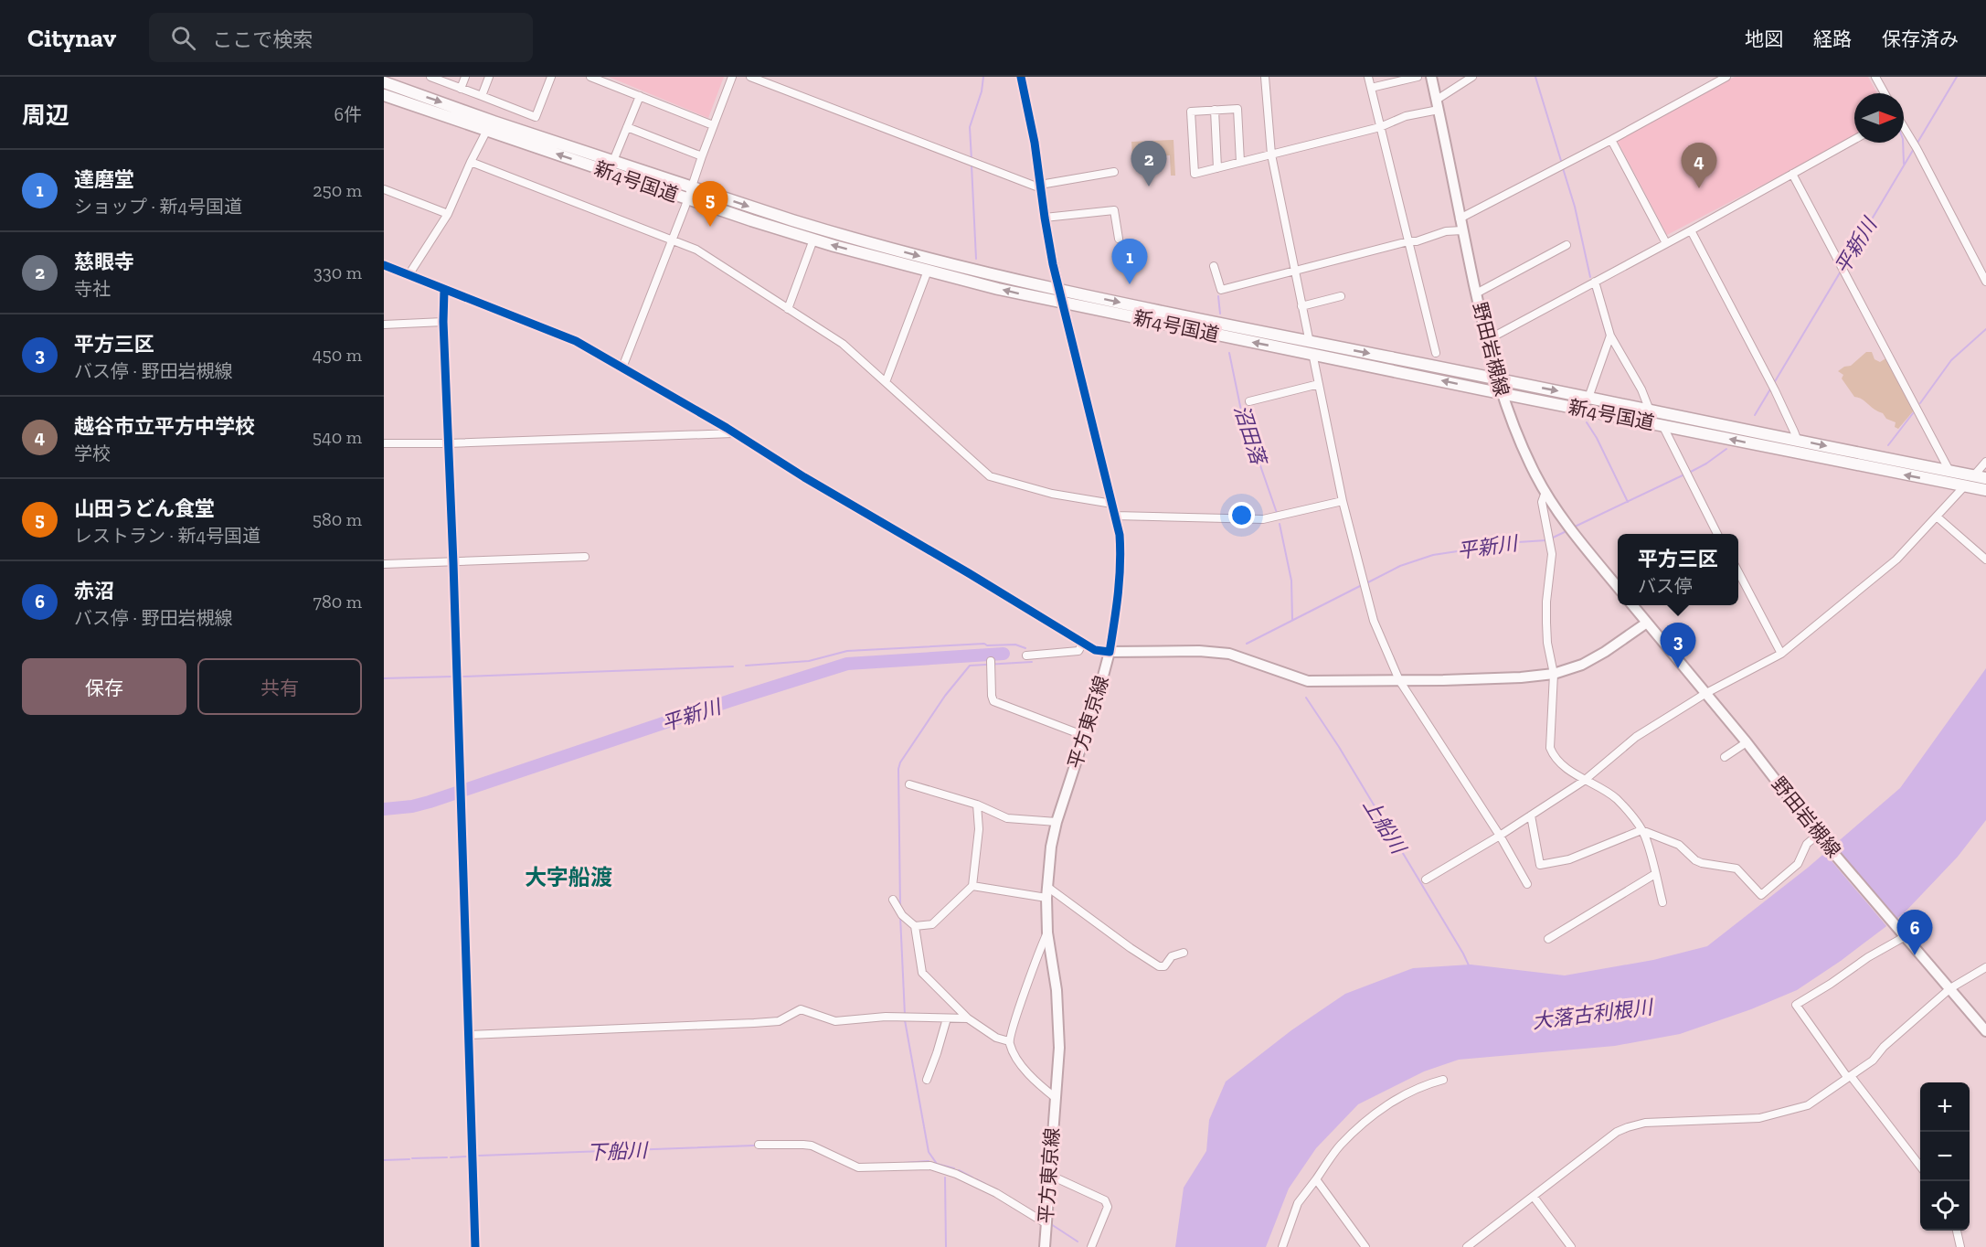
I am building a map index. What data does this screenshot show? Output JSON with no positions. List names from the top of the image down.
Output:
{
  "streets": {
    "highway": ["新4号国道"],
    "main road": ["野田岩槻線", "平方東京線"]
  },
  "crossings": [
    ["新4号国道", "野田岩槻線"],
    ["野田岩槻線", "平方東京線"]
  ],
  "districts": ["大字船渡"],
  "water": [
    "平新川",
    "沼田落",
    "上船川",
    "大落古利根川",
    "下船川"
  ],
  "north": "right",
  "page": {
    "header": "Citynav",
    "search": "ここで検索",
    "nav": ["地図", "経路", "保存済み"],
    "heading": ["周辺", "6件"],
    "pins": [
      "2",
      "4",
      "5",
      "1",
      "3",
      "6"
    ],
    "list": [
      {
        "mark": "1",
        "name": "達磨堂",
        "note": "ショップ · 新4号国道",
        "value": "250 m"
      },
      {
        "mark": "2",
        "name": "慈眼寺",
        "note": "寺社",
        "value": "330 m"
      },
      {
        "mark": "3",
        "name": "平方三区",
        "note": "バス停 · 野田岩槻線",
        "value": "450 m"
      },
      {
        "mark": "4",
        "name": "越谷市立平方中学校",
        "note": "学校",
        "value": "540 m"
      },
      {
        "mark": "5",
        "name": "山田うどん食堂",
        "note": "レストラン · 新4号国道",
        "value": "580 m"
      },
      {
        "mark": "6",
        "name": "赤沼",
        "note": "バス停 · 野田岩槻線",
        "value": "780 m"
      }
    ],
    "popup": ["平方三区", "バス停"],
    "buttons": ["保存", "共有"],
    "map_buttons": ["+", "−"]
  }
}
